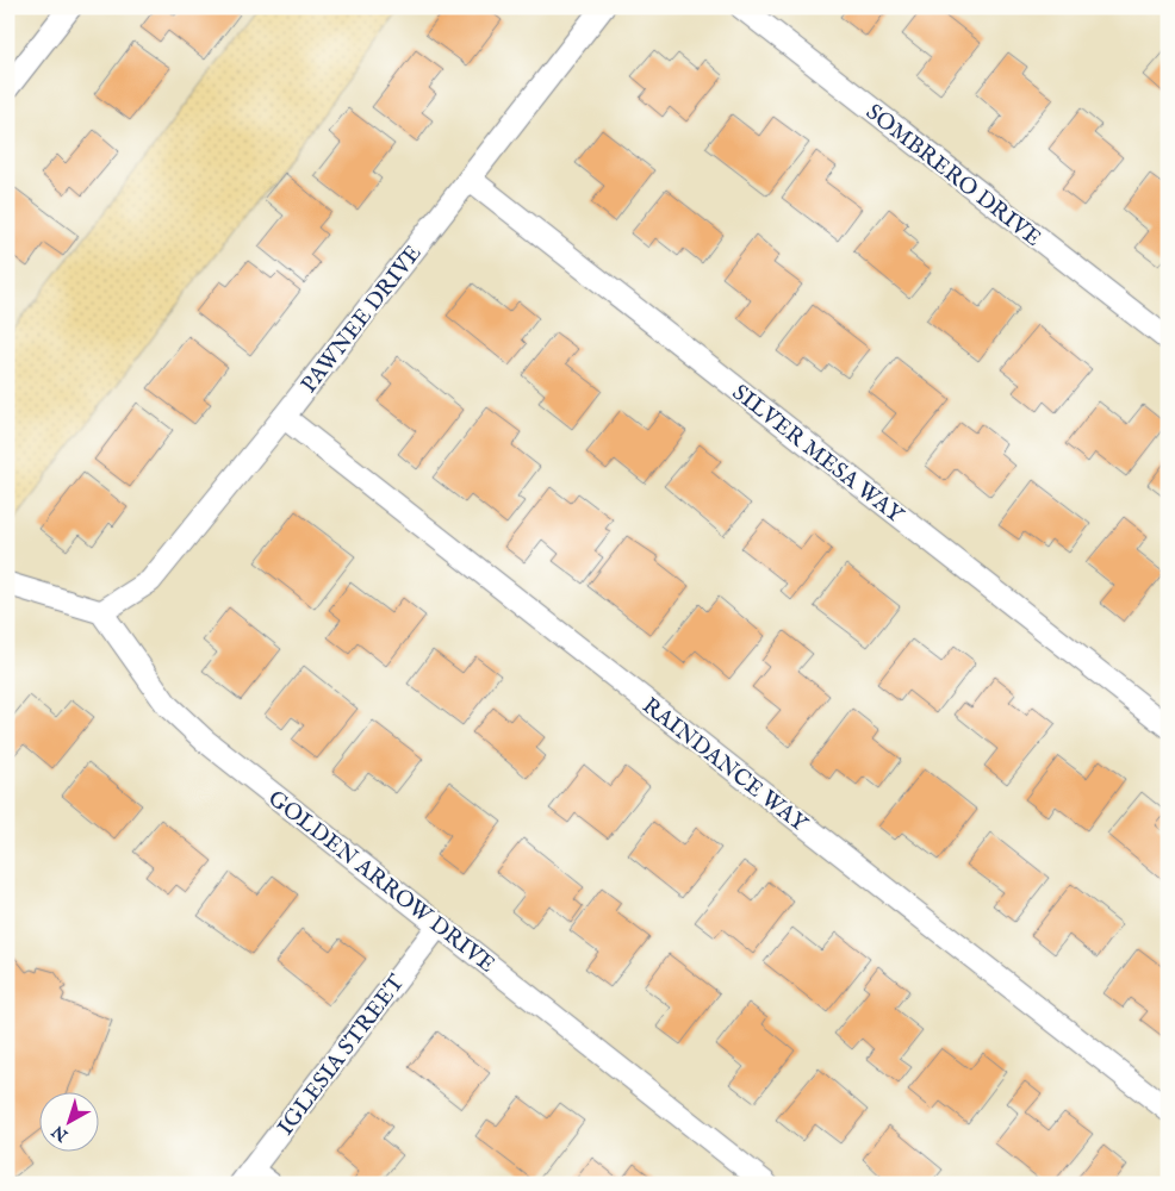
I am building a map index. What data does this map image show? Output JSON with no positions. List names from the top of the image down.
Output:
{
  "streets": {
    "street": [
      "SOMBRERO DRIVE",
      "PAWNEE DRIVE",
      "SILVER MESA WAY",
      "RAINDANCE WAY",
      "GOLDEN ARROW DRIVE",
      "IGLESIA STREET"
    ]
  },
  "crossings": [
    ["PAWNEE DRIVE", "SILVER MESA WAY"],
    ["PAWNEE DRIVE", "RAINDANCE WAY"],
    ["PAWNEE DRIVE", "GOLDEN ARROW DRIVE"],
    ["GOLDEN ARROW DRIVE", "IGLESIA STREET"]
  ],
  "north": "bottom left"
}
